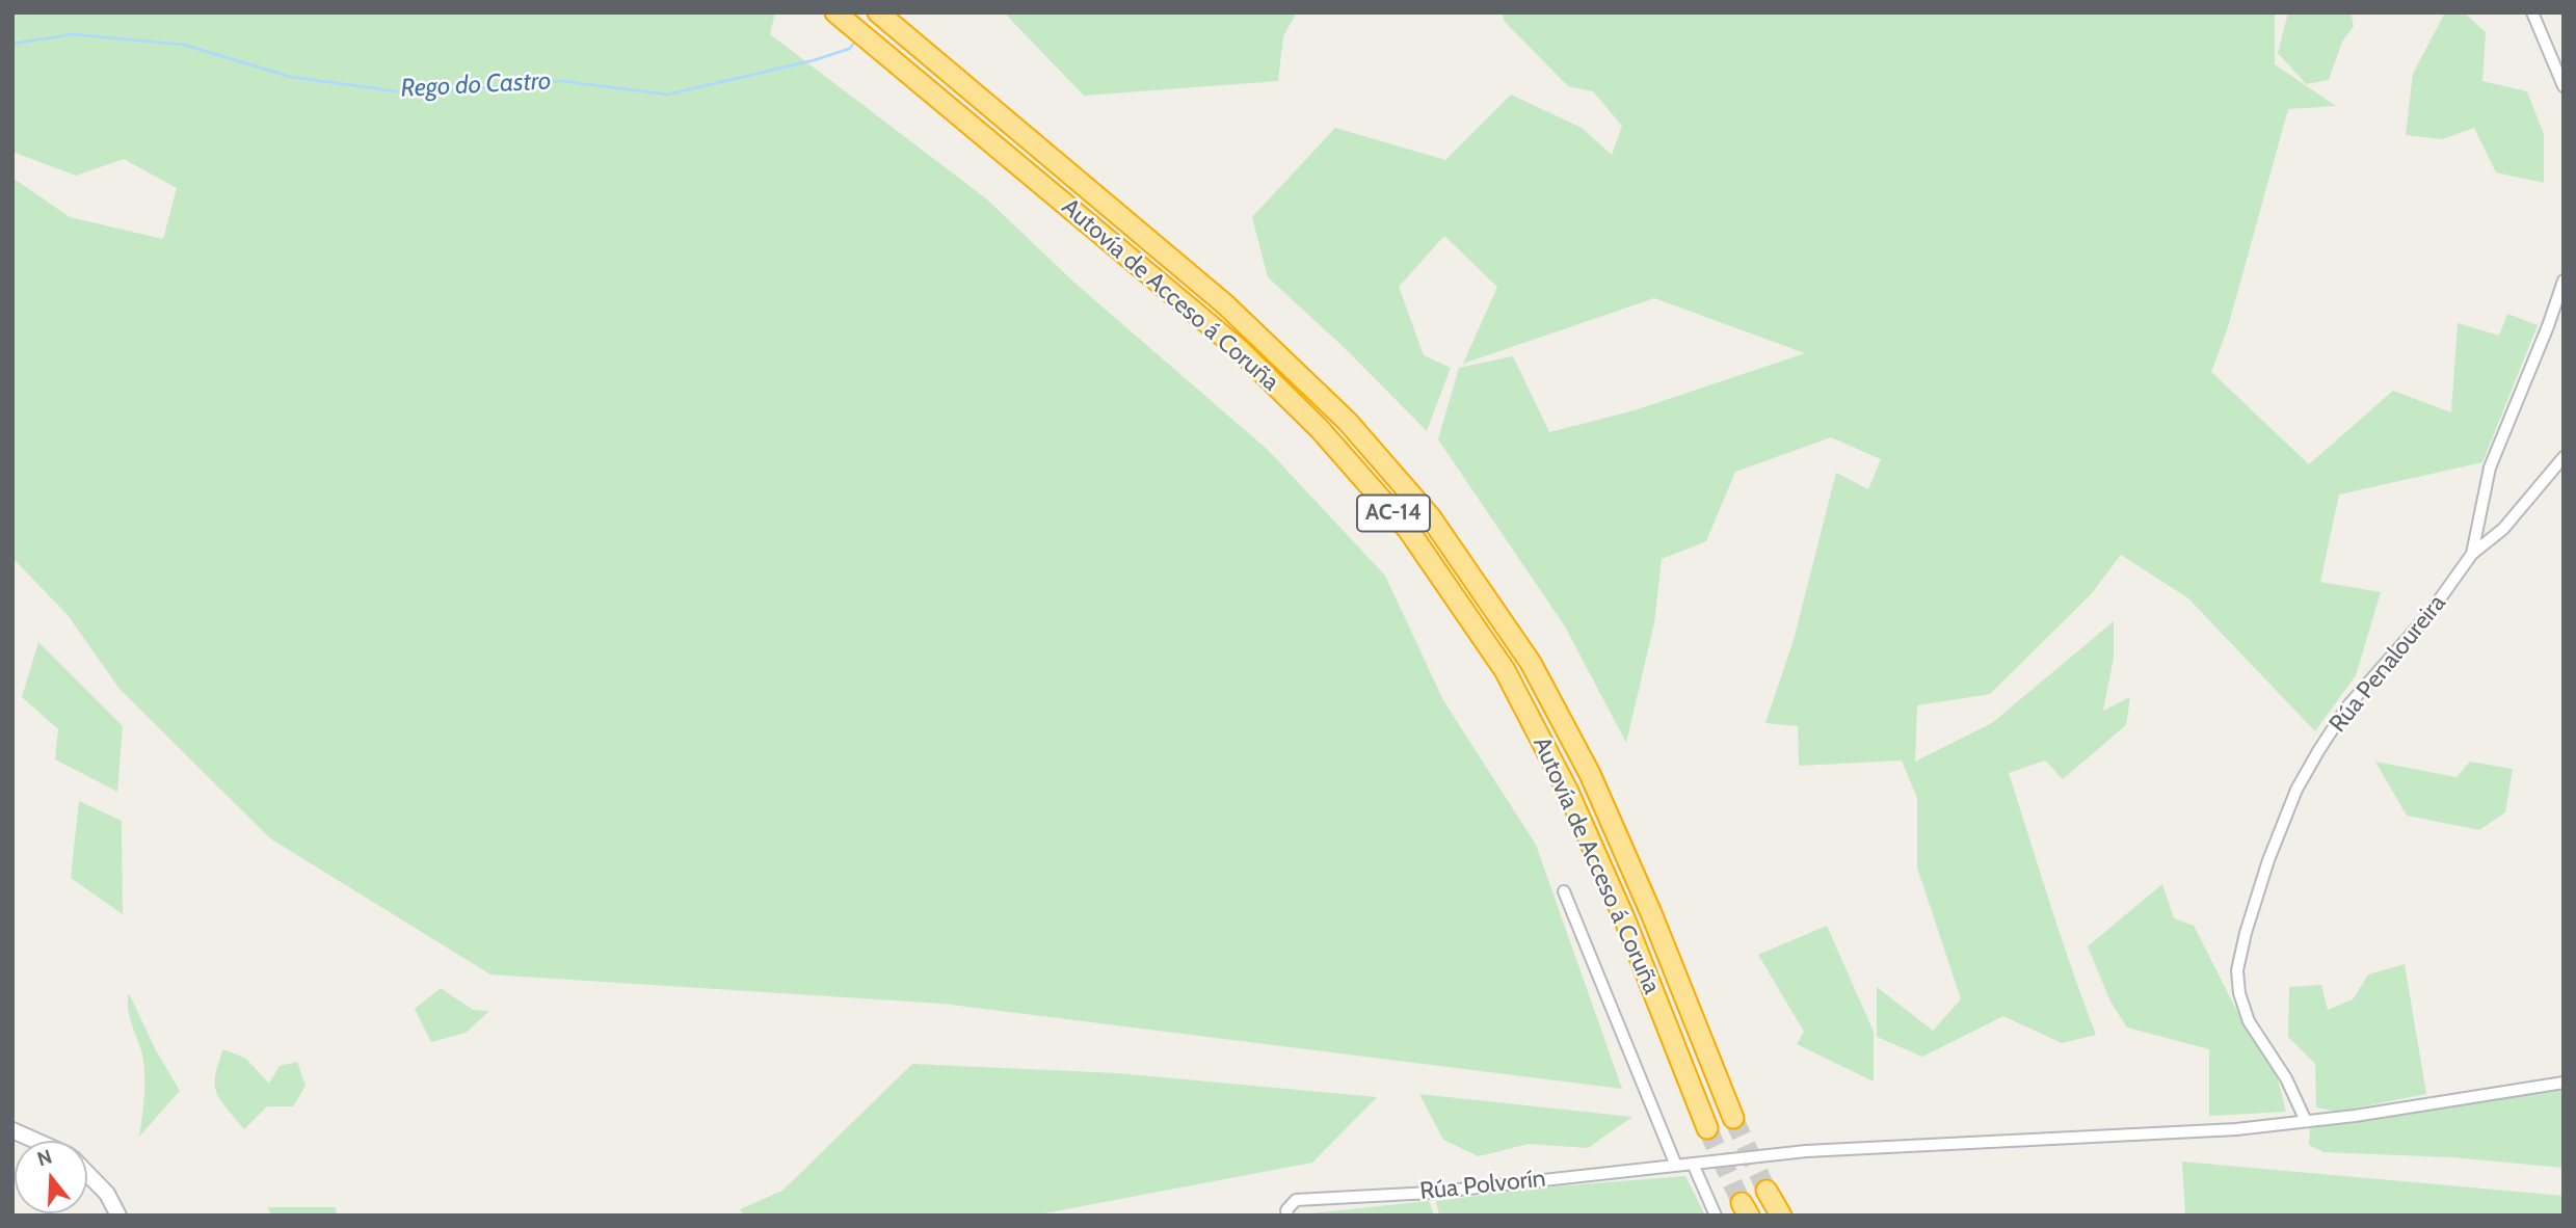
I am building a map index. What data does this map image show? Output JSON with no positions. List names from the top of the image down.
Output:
{
  "streets": {
    "highway": ["Autovía de Acceso á Coruña", "AC-14"],
    "street": ["Rúa Penaloureira", "Rúa Polvorín"]
  },
  "water": ["Rego do Castro"],
  "north": "top"
}
